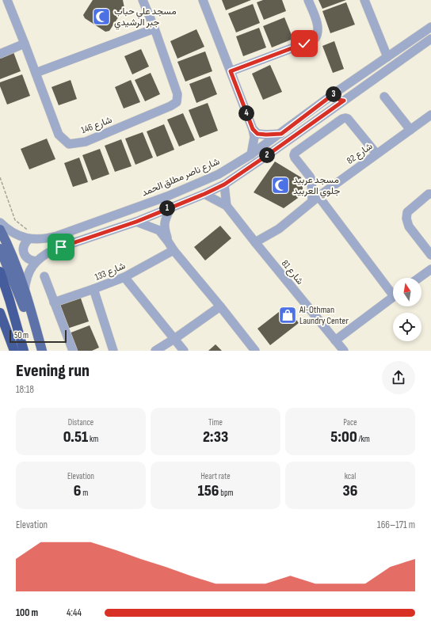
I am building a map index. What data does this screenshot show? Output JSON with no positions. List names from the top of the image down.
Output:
{
  "streets": {
    "street": [
      "شارع 146",
      "شارع 82",
      "شارع ناصر مطلق الحمد",
      "شارع 133",
      "شارع 81"
    ]
  },
  "crossings": [
    ["شارع 82", "شارع 81"]
  ],
  "places": {
    "mosque": ["مسجد علي حباب جبر الرشيدي", "مسجد عربيد جلوي العربيد"],
    "shop": ["Al-Othman Laundry Center"]
  },
  "scale_bar": "50 m",
  "north": "top",
  "page": {
    "pins": [
      "3",
      "4",
      "2",
      "1"
    ],
    "scale": "50 m",
    "heading": ["Evening run", "18:18"],
    "stats": [
      ["Distance", "0.51 km"],
      ["Time", "2:33"],
      ["Pace", "5:00 /km"],
      ["Elevation", "6 m"],
      ["Heart rate", "156 bpm"],
      ["kcal", "36"]
    ],
    "chart": ["Elevation", "166–171 m"],
    "list": [
      {
        "name": "100 m",
        "note": "4:44"
      }
    ]
  }
}
